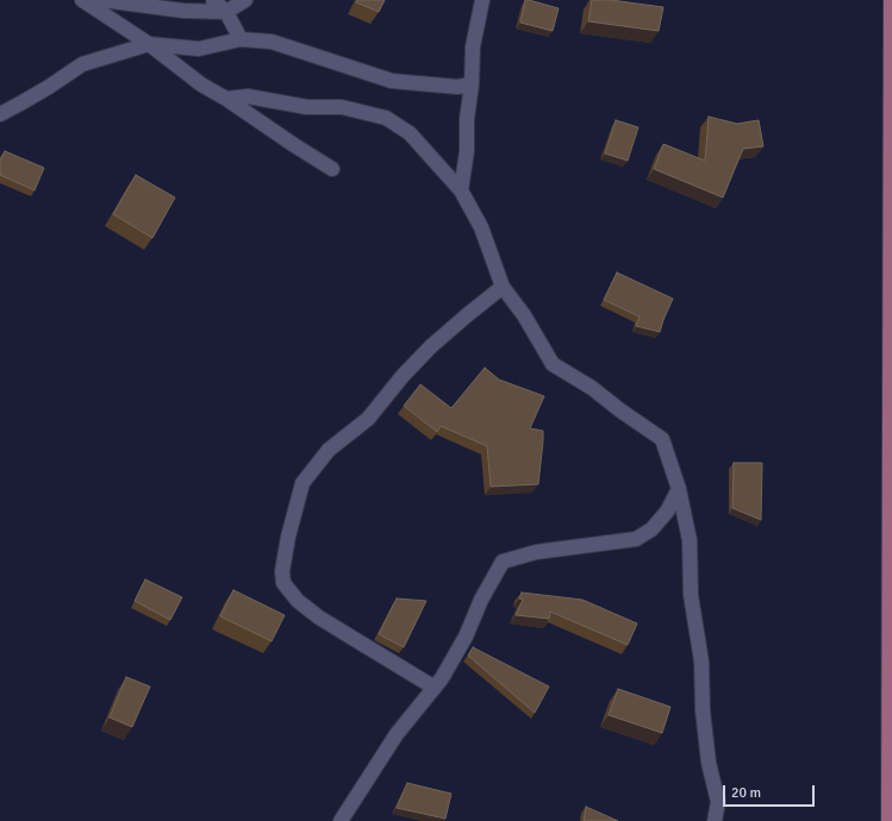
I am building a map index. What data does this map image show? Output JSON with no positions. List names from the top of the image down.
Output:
{
  "scale_bar": "20 m"
}
